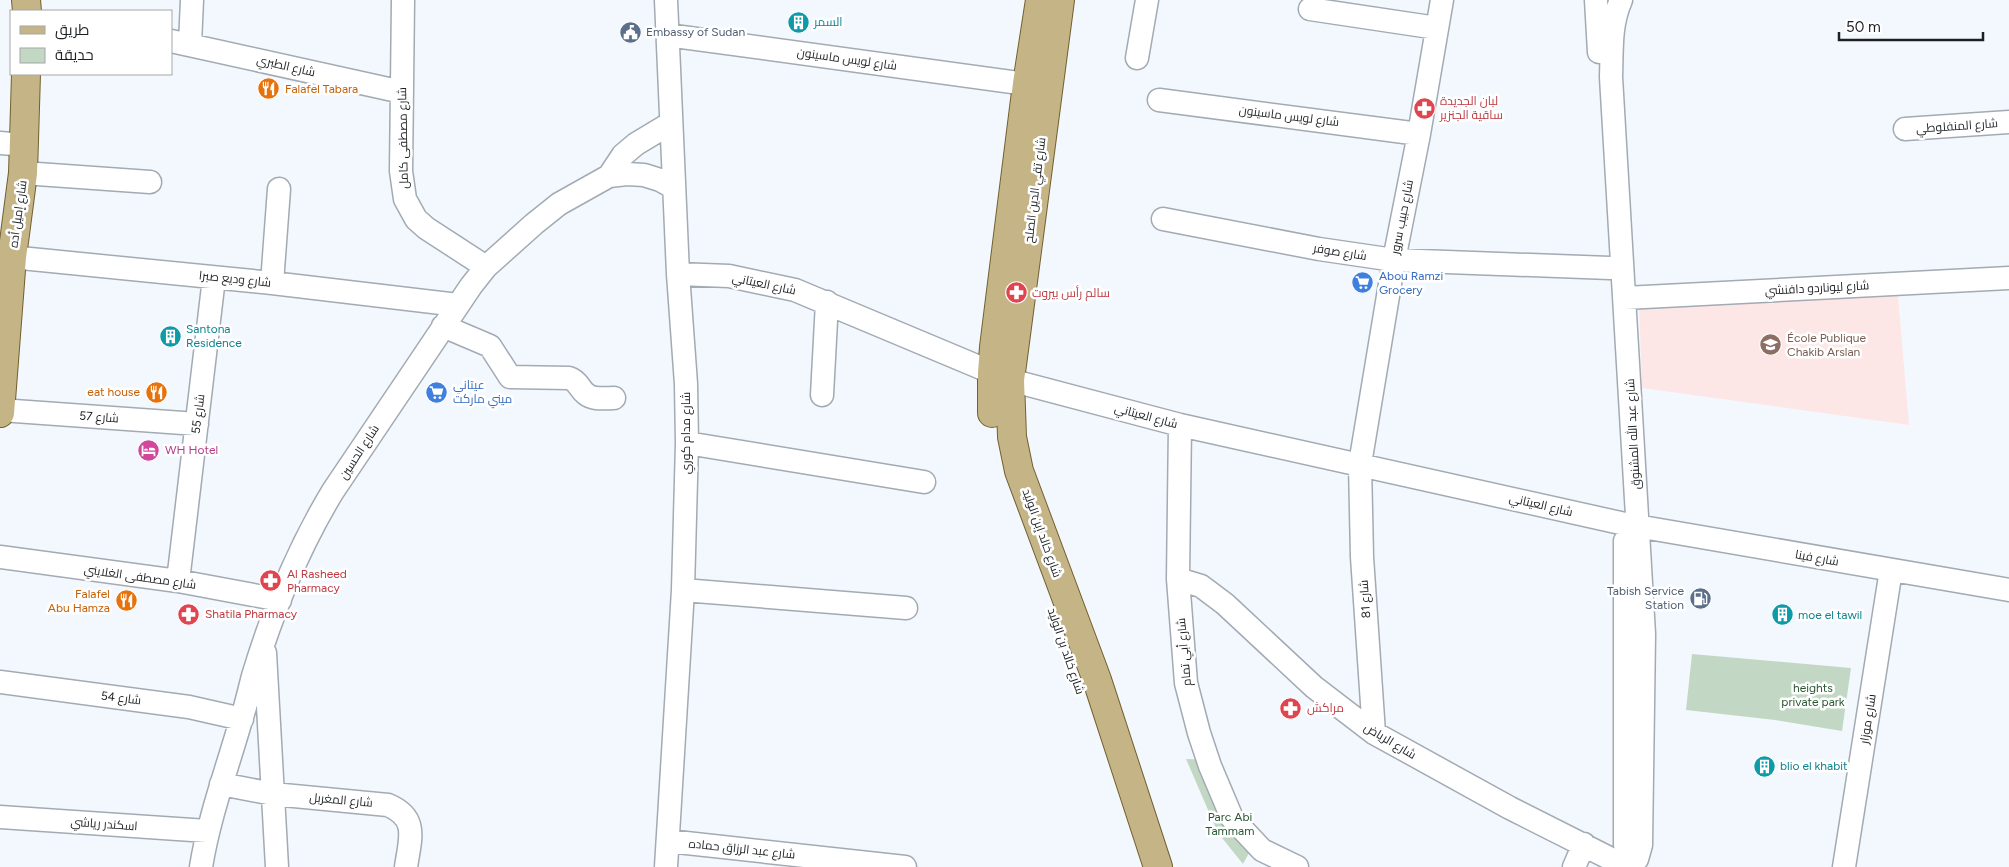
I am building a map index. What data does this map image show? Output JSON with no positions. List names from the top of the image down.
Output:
{
  "streets": {
    "main road": [
      "شارع تقي الدين الصلح",
      "شارع إميل أده",
      "شارع خالد إبن الوليد",
      "شارع خالد بن الوليد"
    ],
    "street": [
      "شارع لويس ماسينون",
      "شارع الطبري",
      "شارع المنفلوطي",
      "شارع مصطفى كامل",
      "شارع حبيب سرور",
      "شارع صوفر",
      "شارع وديع صبرا",
      "شارع العيتاني",
      "شارع ليوناردو دافنشي",
      "شارع 55",
      "شارع 57",
      "شارع مدام كوري",
      "شارع عبد الله المشنوق",
      "شارع الحسين",
      "شارع فينا",
      "شارع مصطفى الغلايني",
      "شارع 81",
      "شارع أبي تمام",
      "شارع 54",
      "شارع موزار",
      "شارع الرياض",
      "شارع المغربل",
      "اسكندر رياشي",
      "شارع عبد الرزاق حماده"
    ]
  },
  "crossings": [
    ["شارع لويس ماسينون", "شارع تقي الدين الصلح"],
    ["شارع لويس ماسينون", "شارع حبيب سرور"],
    ["شارع لويس ماسينون", "شارع مدام كوري"],
    ["شارع الطبري", "شارع مصطفى كامل"],
    ["شارع مصطفى كامل", "شارع الحسين"],
    ["شارع تقي الدين الصلح", "شارع العيتاني"],
    ["شارع تقي الدين الصلح", "شارع خالد إبن الوليد"],
    ["شارع تقي الدين الصلح", "شارع خالد بن الوليد"],
    ["شارع إميل أده", "شارع وديع صبرا"],
    ["شارع إميل أده", "شارع 57"],
    ["شارع حبيب سرور", "شارع صوفر"],
    ["شارع حبيب سرور", "شارع العيتاني"],
    ["شارع حبيب سرور", "شارع 81"],
    ["شارع صوفر", "شارع عبد الله المشنوق"],
    ["شارع وديع صبرا", "شارع 55"],
    ["شارع وديع صبرا", "شارع الحسين"],
    ["شارع العيتاني", "شارع مدام كوري"],
    ["شارع العيتاني", "شارع عبد الله المشنوق"],
    ["شارع العيتاني", "شارع خالد إبن الوليد"],
    ["شارع العيتاني", "شارع فينا"],
    ["شارع العيتاني", "شارع 81"],
    ["شارع العيتاني", "شارع خالد بن الوليد"],
    ["شارع العيتاني", "شارع أبي تمام"],
    ["شارع ليوناردو دافنشي", "شارع عبد الله المشنوق"],
    ["شارع 55", "شارع 57"],
    ["شارع 55", "شارع مصطفى الغلايني"],
    ["شارع مدام كوري", "شارع الحسين"],
    ["شارع مدام كوري", "شارع عبد الرزاق حماده"],
    ["شارع عبد الله المشنوق", "شارع فينا"],
    ["شارع عبد الله المشنوق", "شارع الرياض"],
    ["شارع الحسين", "شارع مصطفى الغلايني"],
    ["شارع الحسين", "شارع 54"],
    ["شارع الحسين", "شارع المغربل"],
    ["شارع الحسين", "اسكندر رياشي"],
    ["شارع خالد إبن الوليد", "شارع خالد بن الوليد"],
    ["شارع فينا", "شارع موزار"],
    ["شارع 81", "شارع الرياض"],
    ["شارع أبي تمام", "شارع الرياض"]
  ],
  "parks": ["heights private park", "Parc Abi Tammam"],
  "places": {
    "building": [
      "السمر",
      "Santona Residence",
      "moe el tawil",
      "blio el khabit"
    ],
    "public building": ["Embassy of Sudan"],
    "restaurant": ["Falafel Tabara", "eat house", "Falafel Abu Hamza"],
    "pharmacy": [
      "لبان الجديدة ساقية الجنزير",
      "سالم رأس بيروت",
      "Al Rasheed Pharmacy",
      "Shatila Pharmacy",
      "مراكش"
    ],
    "supermarket": ["Abou Ramzi Grocery", "عيتاني ميني ماركت"],
    "school or university": ["École Publique Chakib Arslan"],
    "hotel": ["WH Hotel"],
    "fuel station": ["Tabish Service Station"]
  },
  "legend": ["طريق", "حديقة"],
  "scale_bar": "50 m"
}
